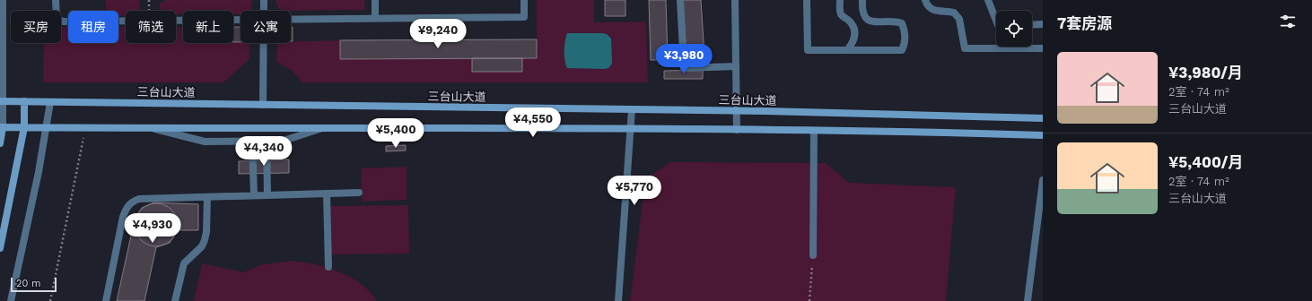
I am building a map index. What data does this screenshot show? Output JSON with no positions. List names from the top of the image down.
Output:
{
  "streets": {
    "main road": ["三台山大道"]
  },
  "scale_bar": "20 m",
  "page": {
    "heading": "7套房源",
    "chip": [
      "买房",
      "租房",
      "筛选",
      "新上",
      "公寓"
    ],
    "price": [
      "¥9,240",
      "¥3,980",
      "¥4,550",
      "¥5,400",
      "¥4,340",
      "¥5,770",
      "¥4,930"
    ],
    "list": [
      {
        "name": "¥3,980/月",
        "note": "2室 · 74 m² · 三台山大道"
      },
      {
        "name": "¥5,400/月",
        "note": "2室 · 74 m² · 三台山大道"
      }
    ],
    "scale": "20 m"
  }
}
